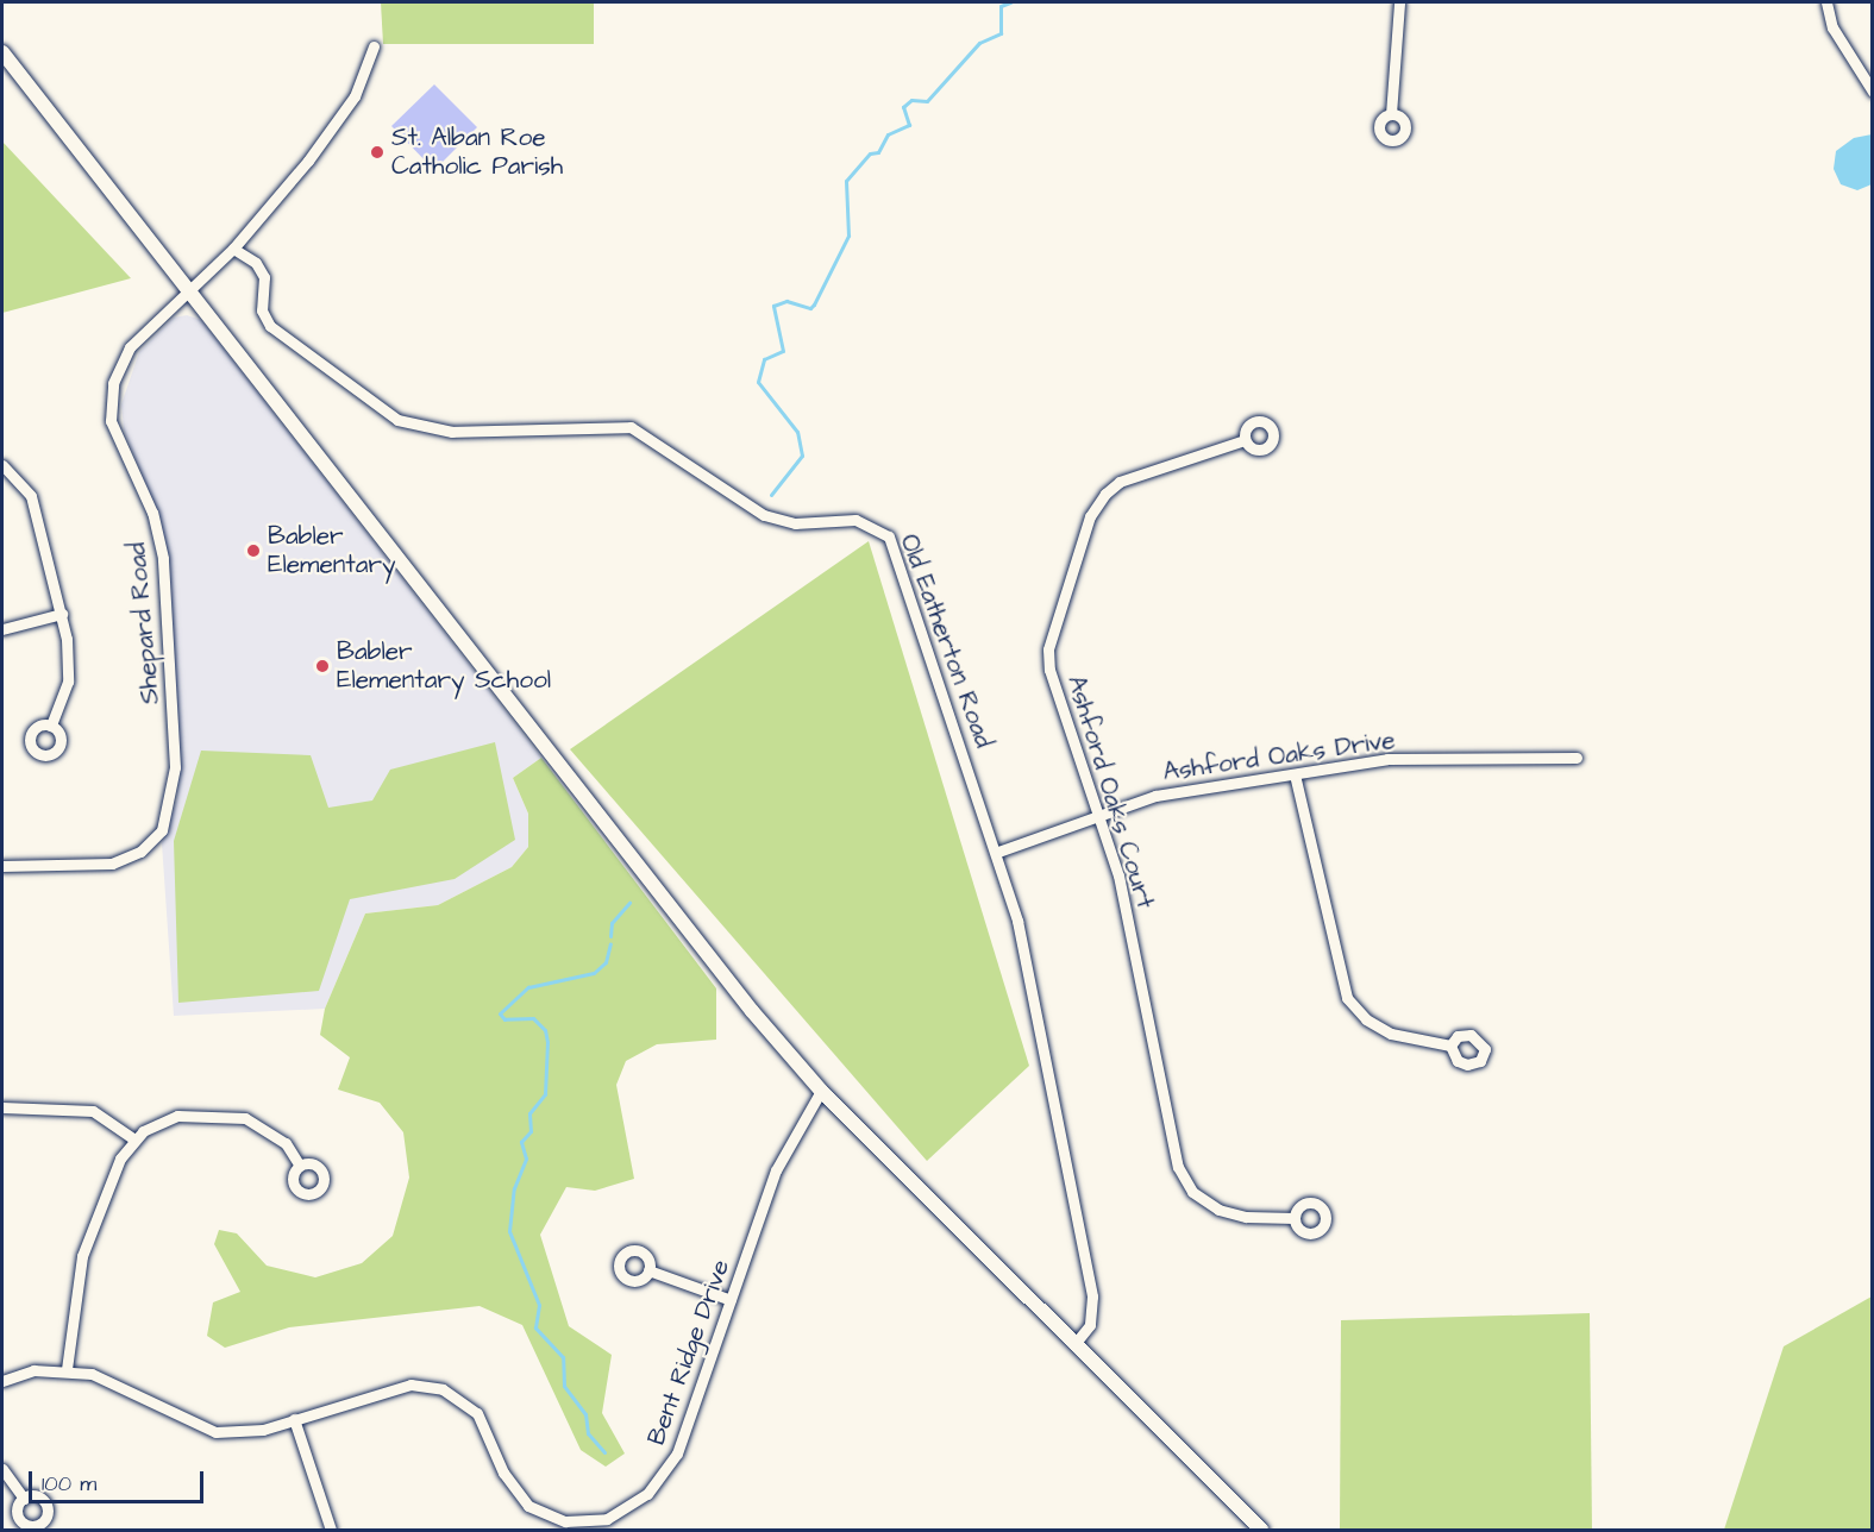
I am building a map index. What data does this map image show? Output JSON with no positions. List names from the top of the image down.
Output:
{
  "streets": {
    "street": [
      "Shepard Road",
      "Old Eatherton Road",
      "Ashford Oaks Drive",
      "Ashford Oaks Court",
      "Bent Ridge Drive"
    ]
  },
  "crossings": [
    ["Shepard Road", "Old Eatherton Road"],
    ["Old Eatherton Road", "Ashford Oaks Drive"],
    ["Ashford Oaks Drive", "Ashford Oaks Court"]
  ],
  "places": ["St. Alban Roe Catholic Parish", "Babler Elementary", "Babler Elementary School"],
  "scale_bar": "100 m"
}
